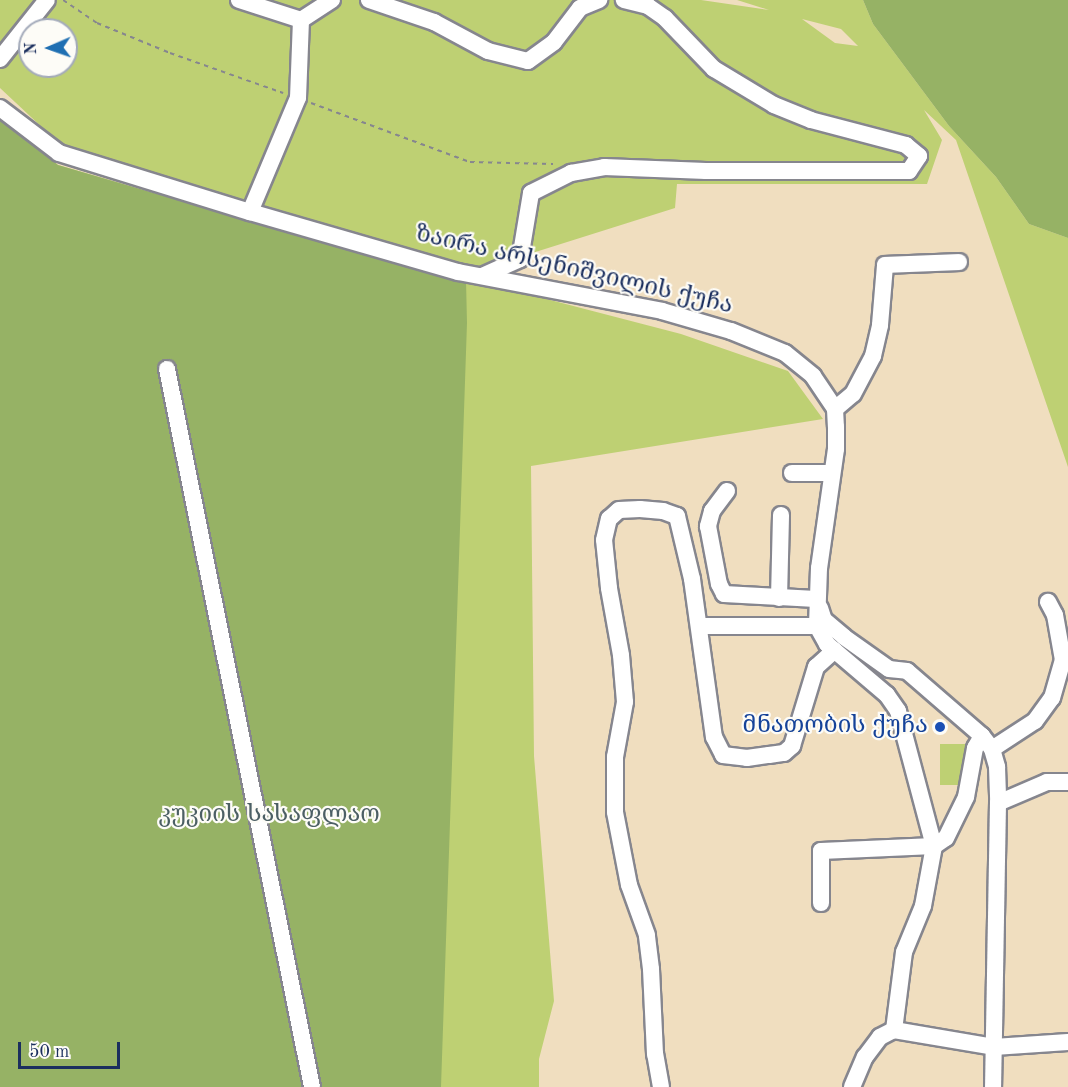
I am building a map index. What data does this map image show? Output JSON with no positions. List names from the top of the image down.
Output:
{
  "streets": {
    "street": ["ზაირა არსენიშვილის ქუჩა"]
  },
  "parks": ["კუკიის სასაფლაო"],
  "places": ["მნათობის ქუჩა"],
  "scale_bar": "50 m",
  "north": "left"
}
